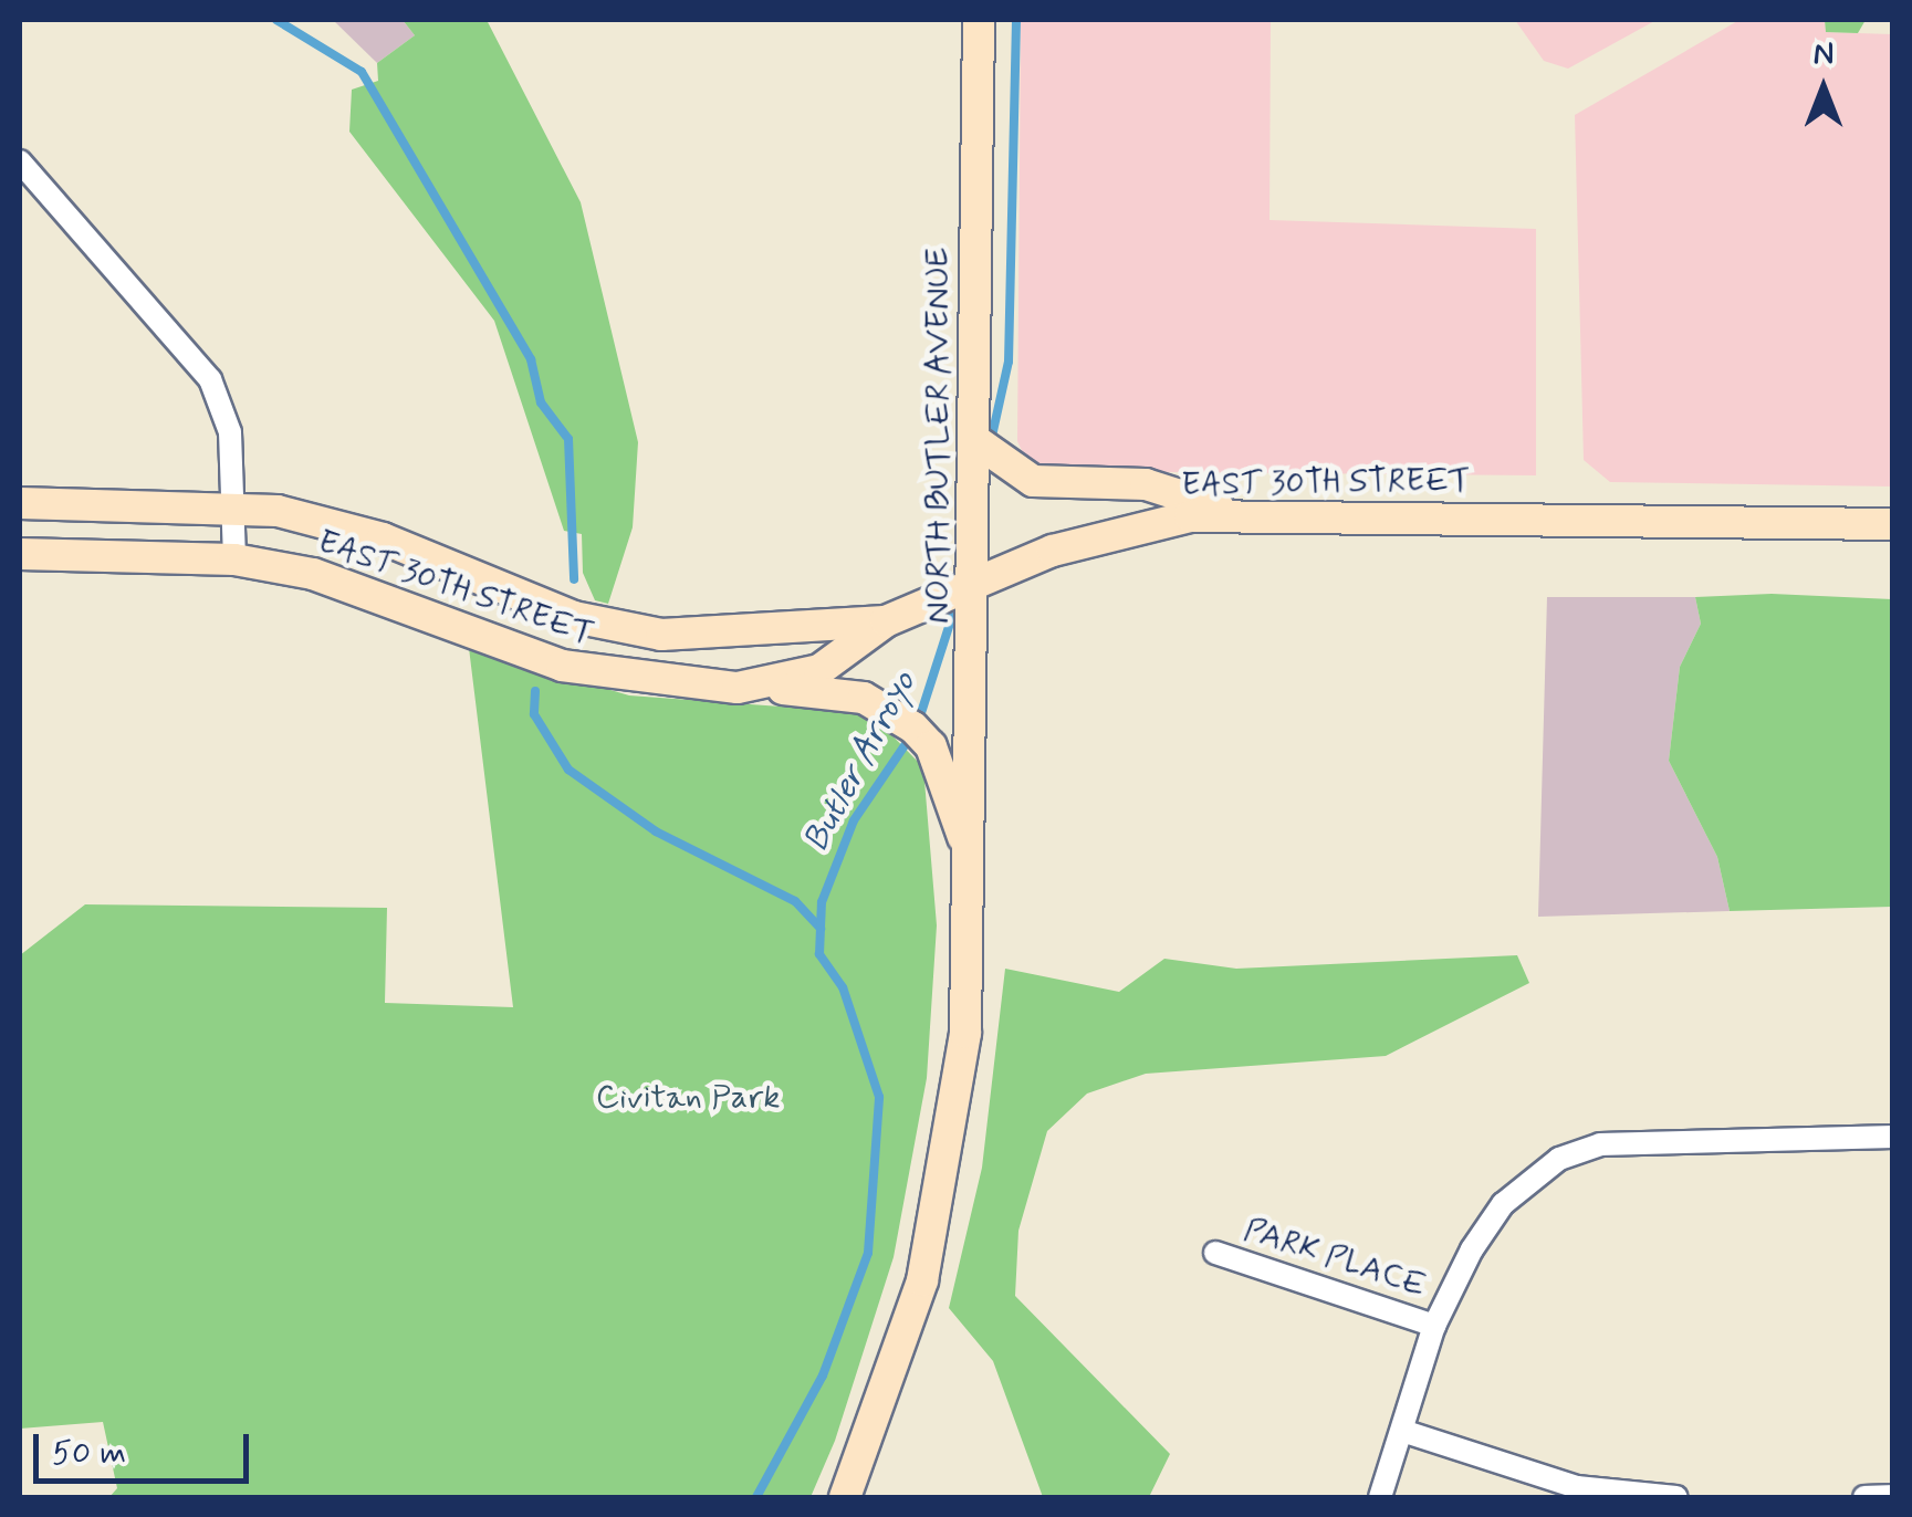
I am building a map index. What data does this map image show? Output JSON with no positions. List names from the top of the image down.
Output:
{
  "streets": {
    "main road": ["NORTH BUTLER AVENUE", "EAST 30TH STREET"],
    "street": ["PARK PLACE"]
  },
  "crossings": [
    ["NORTH BUTLER AVENUE", "EAST 30TH STREET"]
  ],
  "water": ["Butler Arroyo"],
  "parks": ["Civitan Park"],
  "scale_bar": "50 m",
  "north": "top"
}
